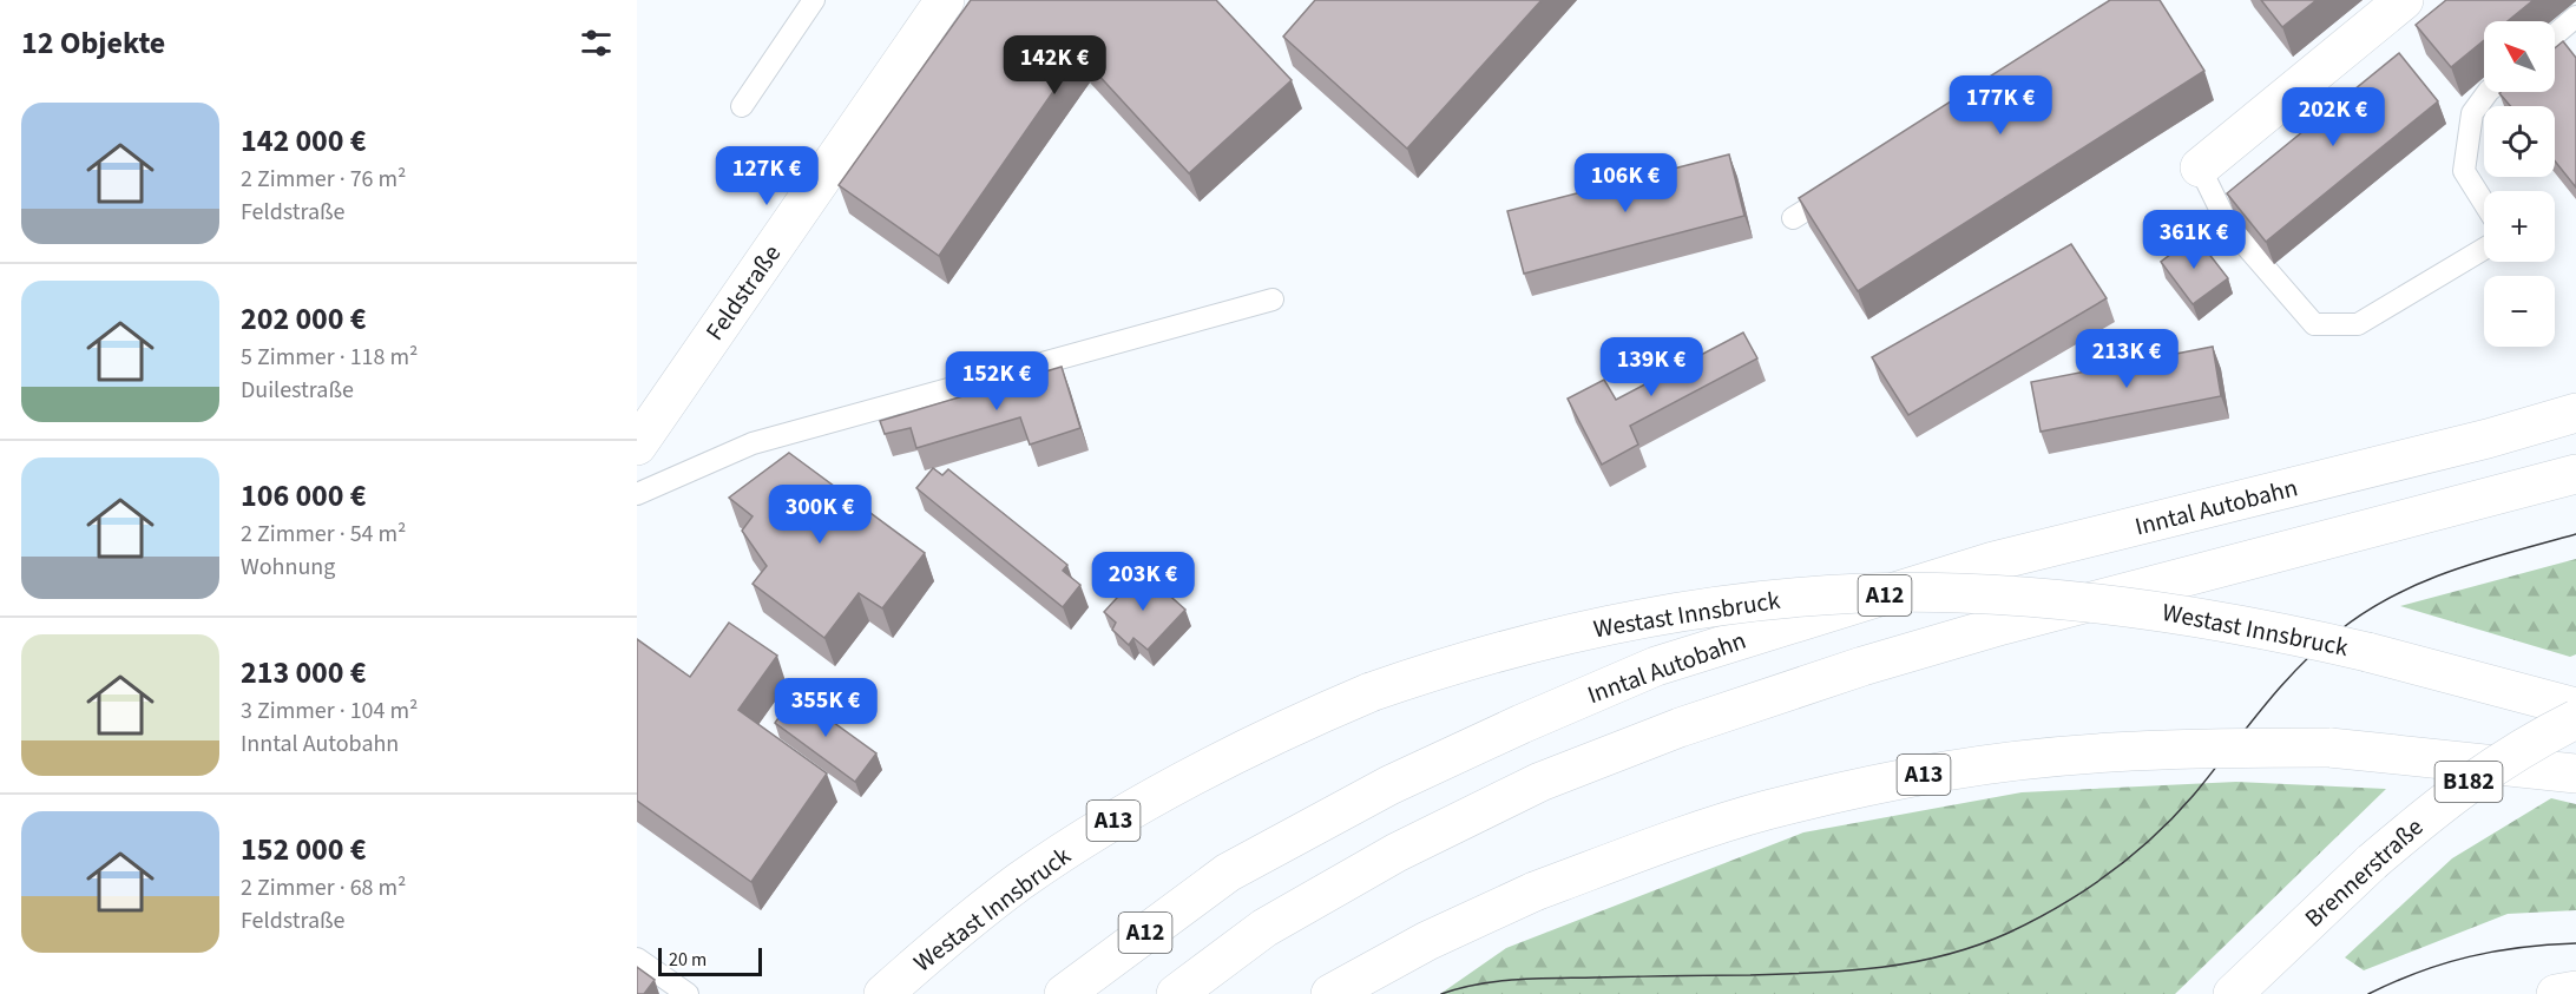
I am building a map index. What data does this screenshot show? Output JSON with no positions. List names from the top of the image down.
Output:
{
  "streets": {
    "main road": [
      "Feldstraße",
      "Inntal Autobahn",
      "A12",
      "Westast Innsbruck",
      "A13",
      "B182",
      "Brennerstraße"
    ]
  },
  "scale_bar": "20 m",
  "north": "top left",
  "page": {
    "heading": "12 Objekte",
    "map_buttons": ["+", "−"],
    "price": [
      "142K €",
      "177K €",
      "202K €",
      "127K €",
      "106K €",
      "361K €",
      "213K €",
      "139K €",
      "152K €",
      "300K €",
      "203K €",
      "355K €"
    ],
    "list": [
      {
        "name": "142 000 €",
        "note": "2 Zimmer · 76 m² · Feldstraße"
      },
      {
        "name": "202 000 €",
        "note": "5 Zimmer · 118 m² · Duilestraße"
      },
      {
        "name": "106 000 €",
        "note": "2 Zimmer · 54 m² · Wohnung"
      },
      {
        "name": "213 000 €",
        "note": "3 Zimmer · 104 m² · Inntal Autobahn"
      },
      {
        "name": "152 000 €",
        "note": "2 Zimmer · 68 m² · Feldstraße"
      }
    ],
    "scale": "20 m"
  }
}
